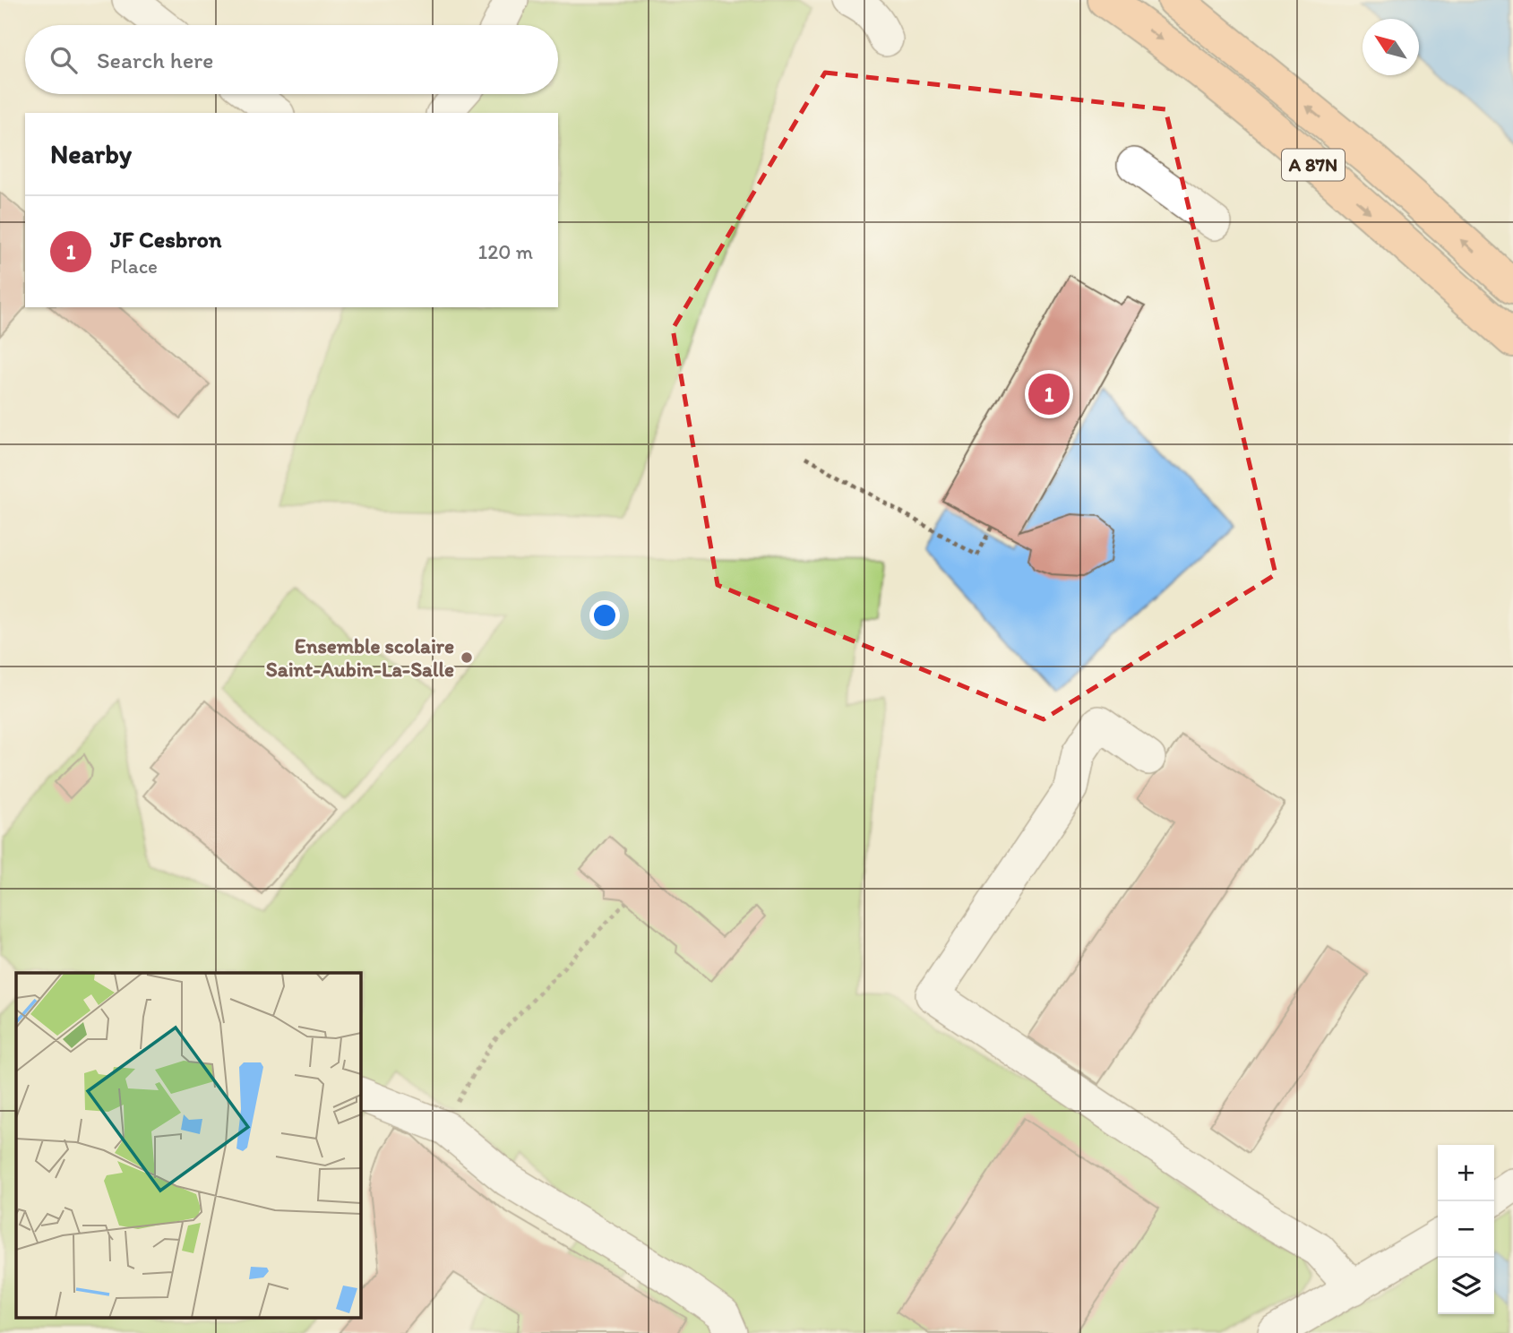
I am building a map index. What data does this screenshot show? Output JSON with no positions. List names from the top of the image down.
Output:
{
  "streets": {
    "highway": ["A 87N"]
  },
  "places": ["Ensemble scolaire Saint-Aubin-La-Salle"],
  "north": "top left",
  "page": {
    "search": "Search here",
    "heading": "Nearby",
    "list": [
      {
        "mark": "1",
        "name": "JF Cesbron",
        "note": "Place",
        "value": "120 m"
      }
    ],
    "pins": "1",
    "map_buttons": ["+", "−"]
  }
}
